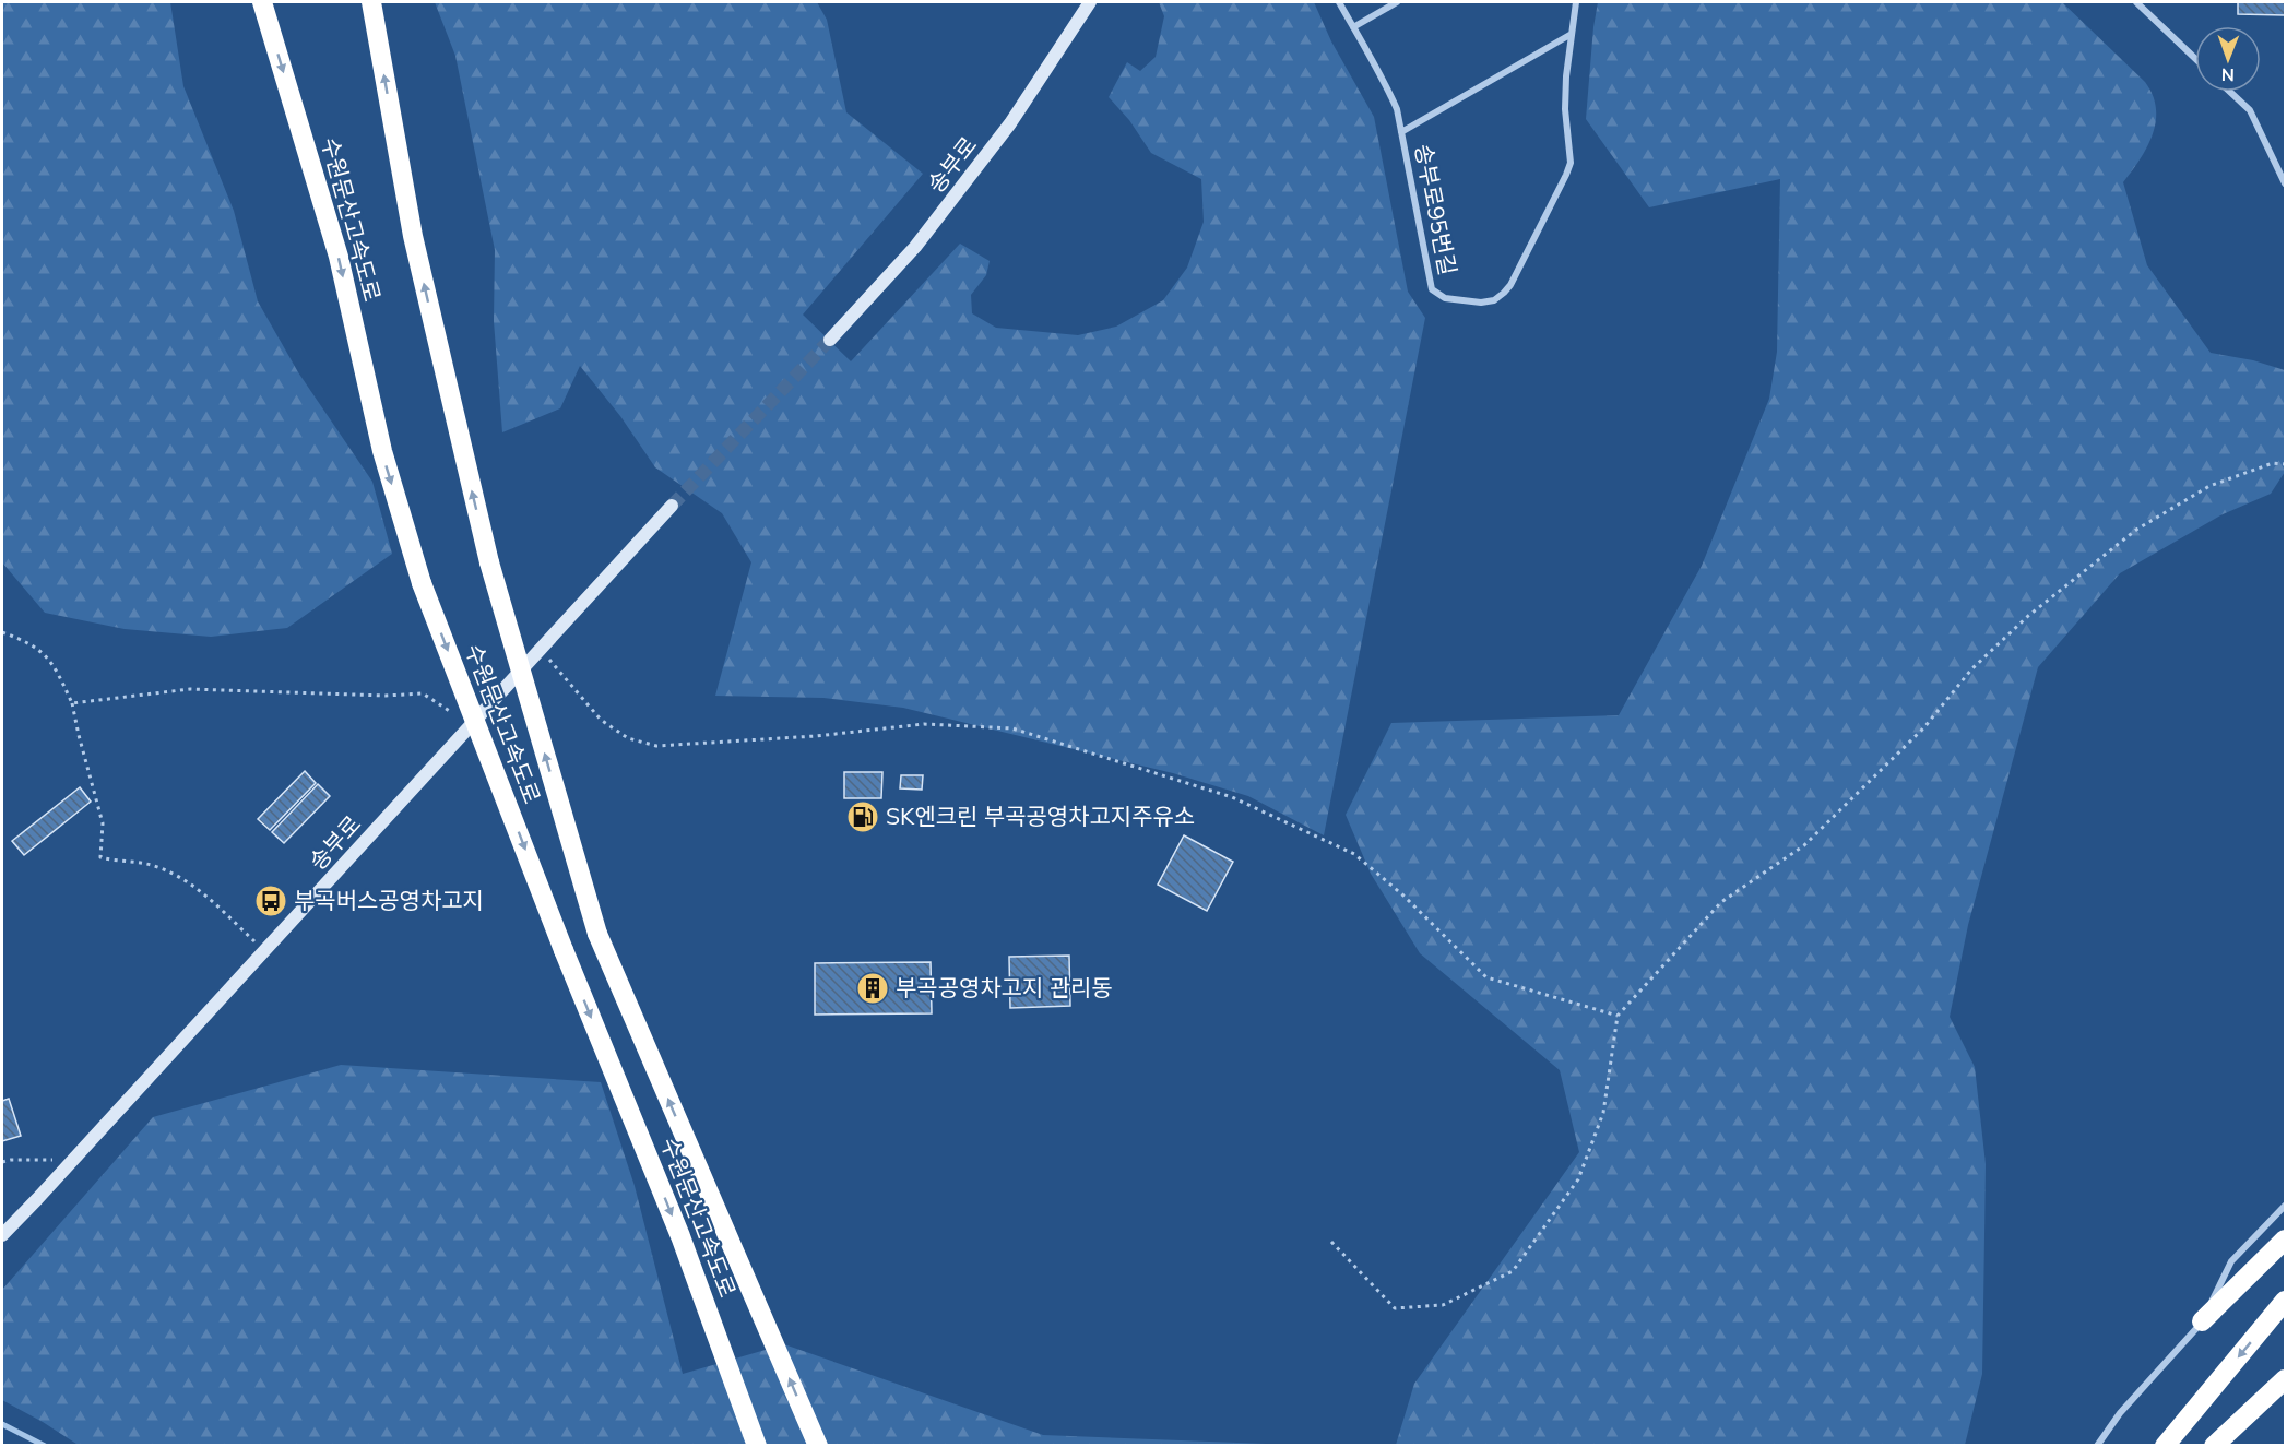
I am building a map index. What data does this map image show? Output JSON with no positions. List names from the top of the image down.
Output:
{
  "streets": {
    "highway": ["수원문산고속도로"],
    "street": ["송부로", "송부로95번길"]
  },
  "places": {
    "fuel station": ["SK엔크린 부곡공영차고지주유소"],
    "bus stop": ["부곡버스공영차고지"],
    "building": ["부곡공영차고지 관리동"]
  },
  "north": "bottom"
}
